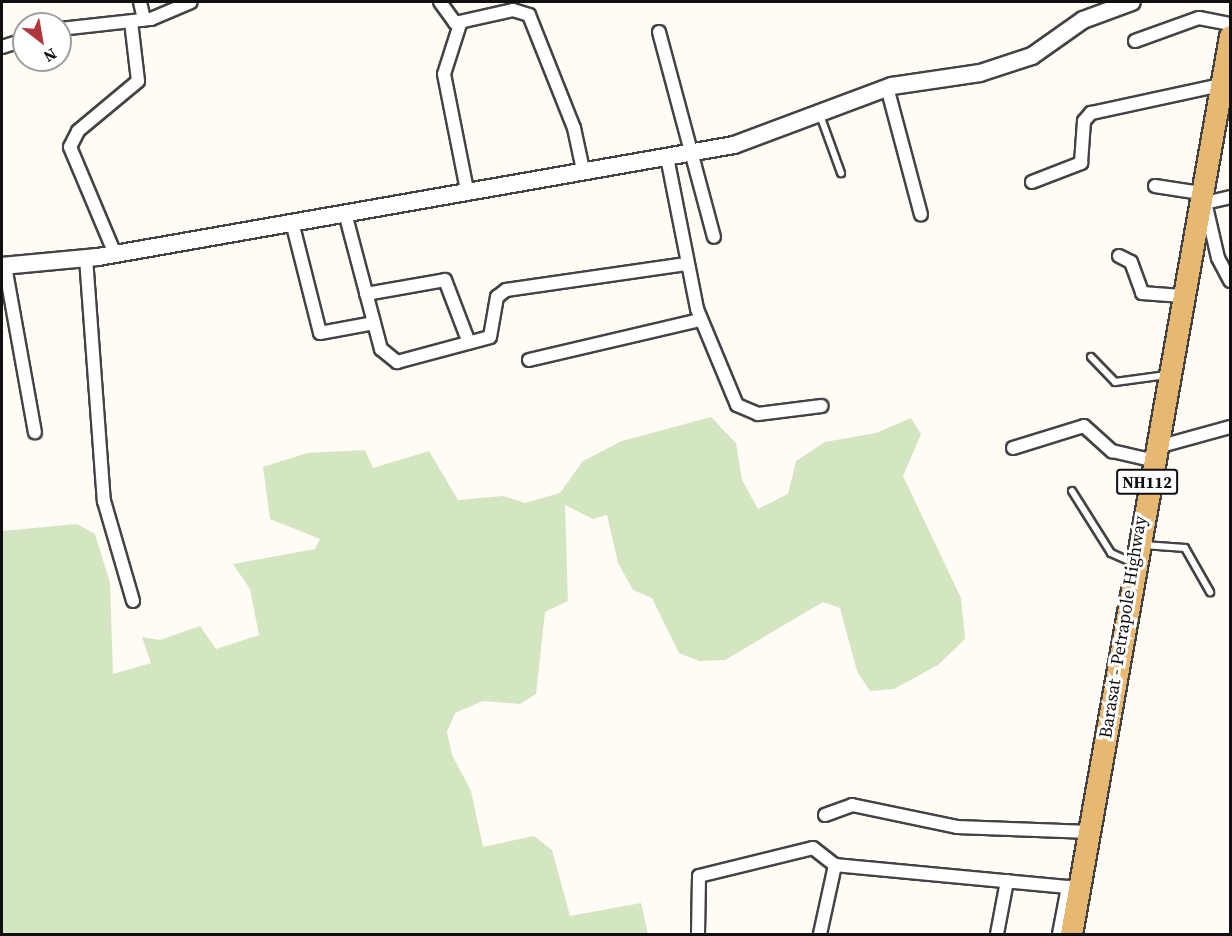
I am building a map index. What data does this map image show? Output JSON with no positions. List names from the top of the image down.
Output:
{
  "streets": {
    "highway": ["NH112", "Barasat - Petrapole Highway"]
  },
  "north": "bottom right"
}
